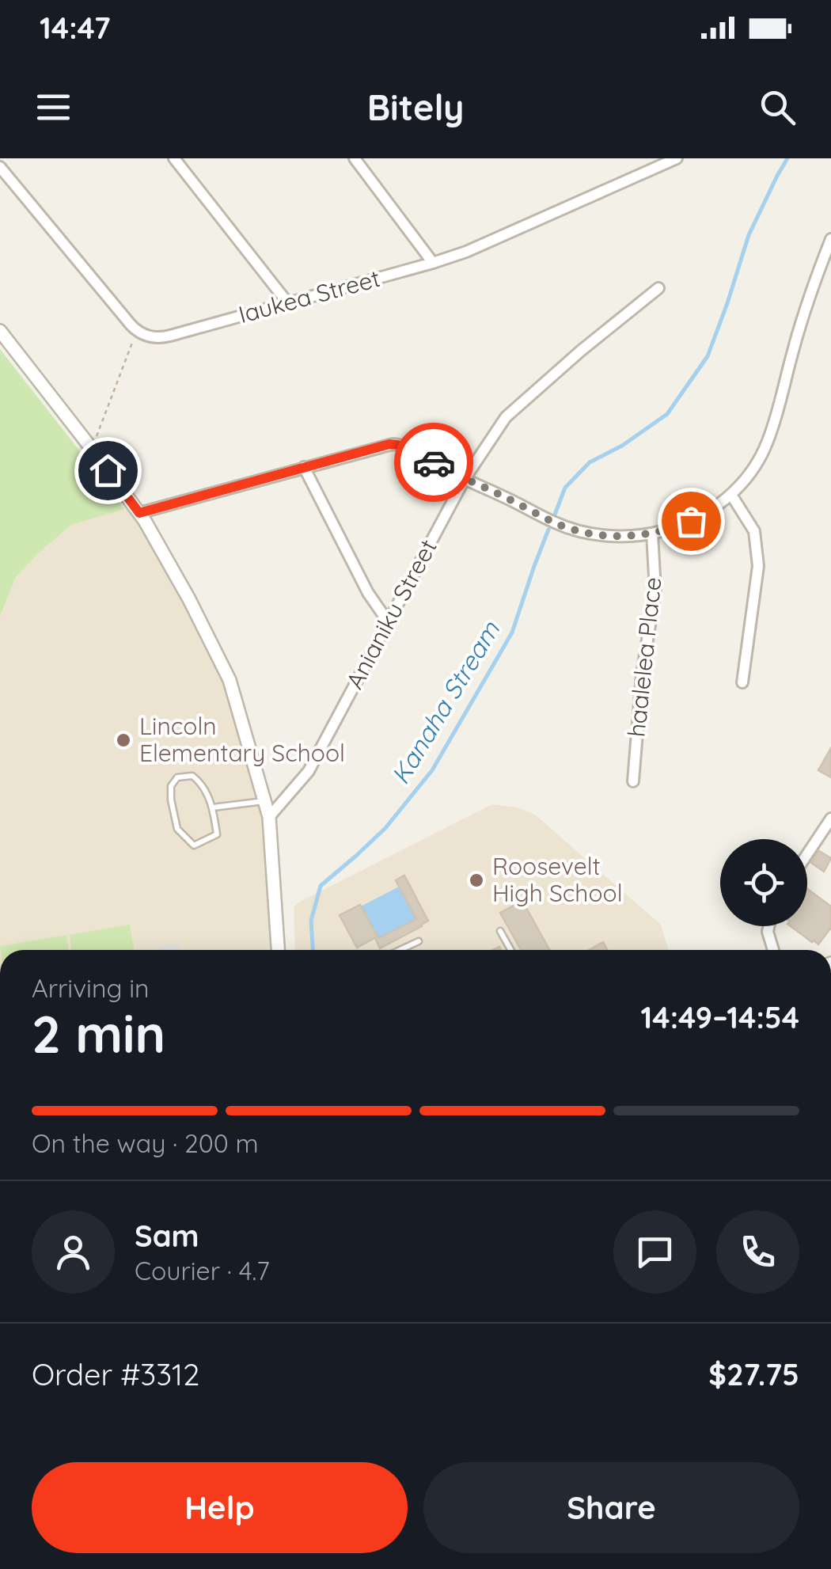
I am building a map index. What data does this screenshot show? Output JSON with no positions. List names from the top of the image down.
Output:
{
  "streets": {
    "street": ["Iaukea Street", "Anianiku Street", "haalelea Place"]
  },
  "water": ["Kanaha Stream"],
  "places": ["Lincoln Elementary School", "Roosevelt High School"],
  "page": {
    "status": "14:47",
    "header": "Bitely",
    "heading": ["2 min", "Arriving in", "14:49–14:54"],
    "panel": [
      "Sam",
      "Courier · 4.7",
      "Order #3312",
      "$27.75"
    ],
    "bar": "On the way · 200 m",
    "buttons": ["Help", "Share"]
  }
}
